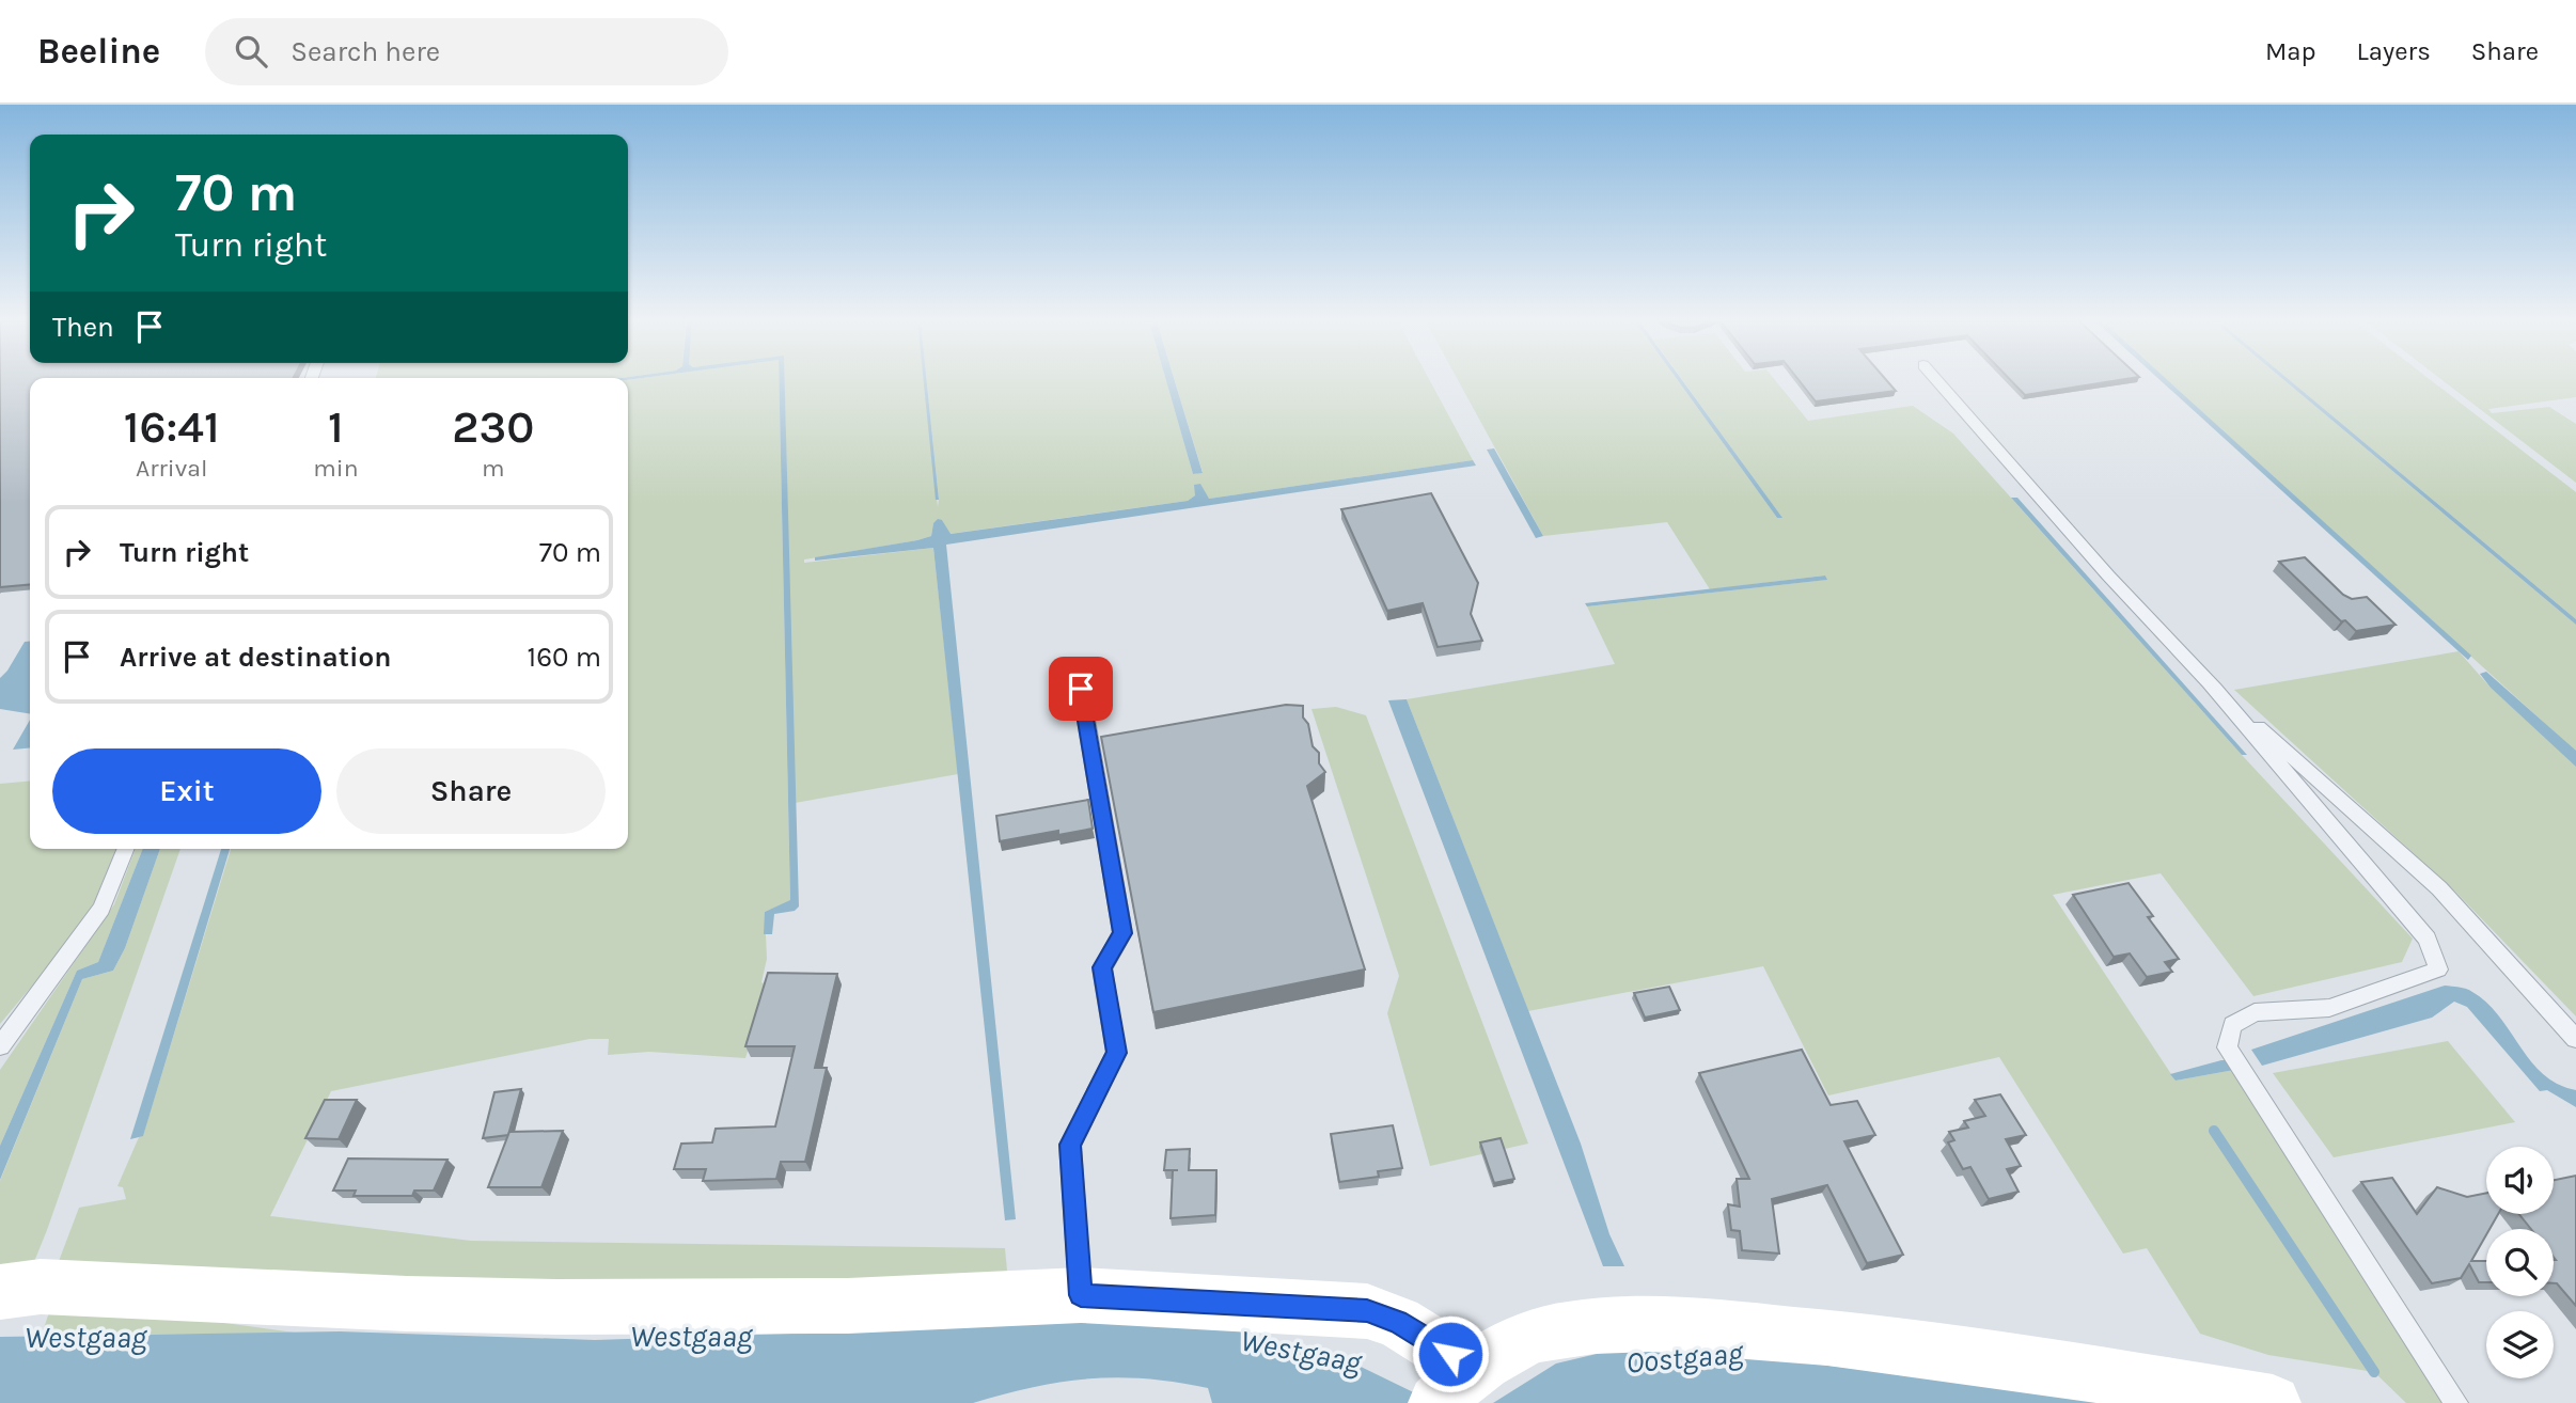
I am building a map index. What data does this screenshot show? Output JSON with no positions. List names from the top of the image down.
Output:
{
  "water": ["Westgaag", "Oostgaag"],
  "page": {
    "header": "Beeline",
    "search": "Search here",
    "nav": ["Map", "Layers", "Share"],
    "turn": ["70 m", "Turn right"],
    "then": "Then",
    "eta": [
      "16:41",
      "Arrival",
      "1",
      "min",
      "230",
      "m"
    ],
    "list": [
      {
        "name": "Turn right",
        "value": "70 m"
      },
      {
        "name": "Arrive at destination",
        "value": "160 m"
      }
    ],
    "buttons": ["Exit", "Share"]
  }
}
